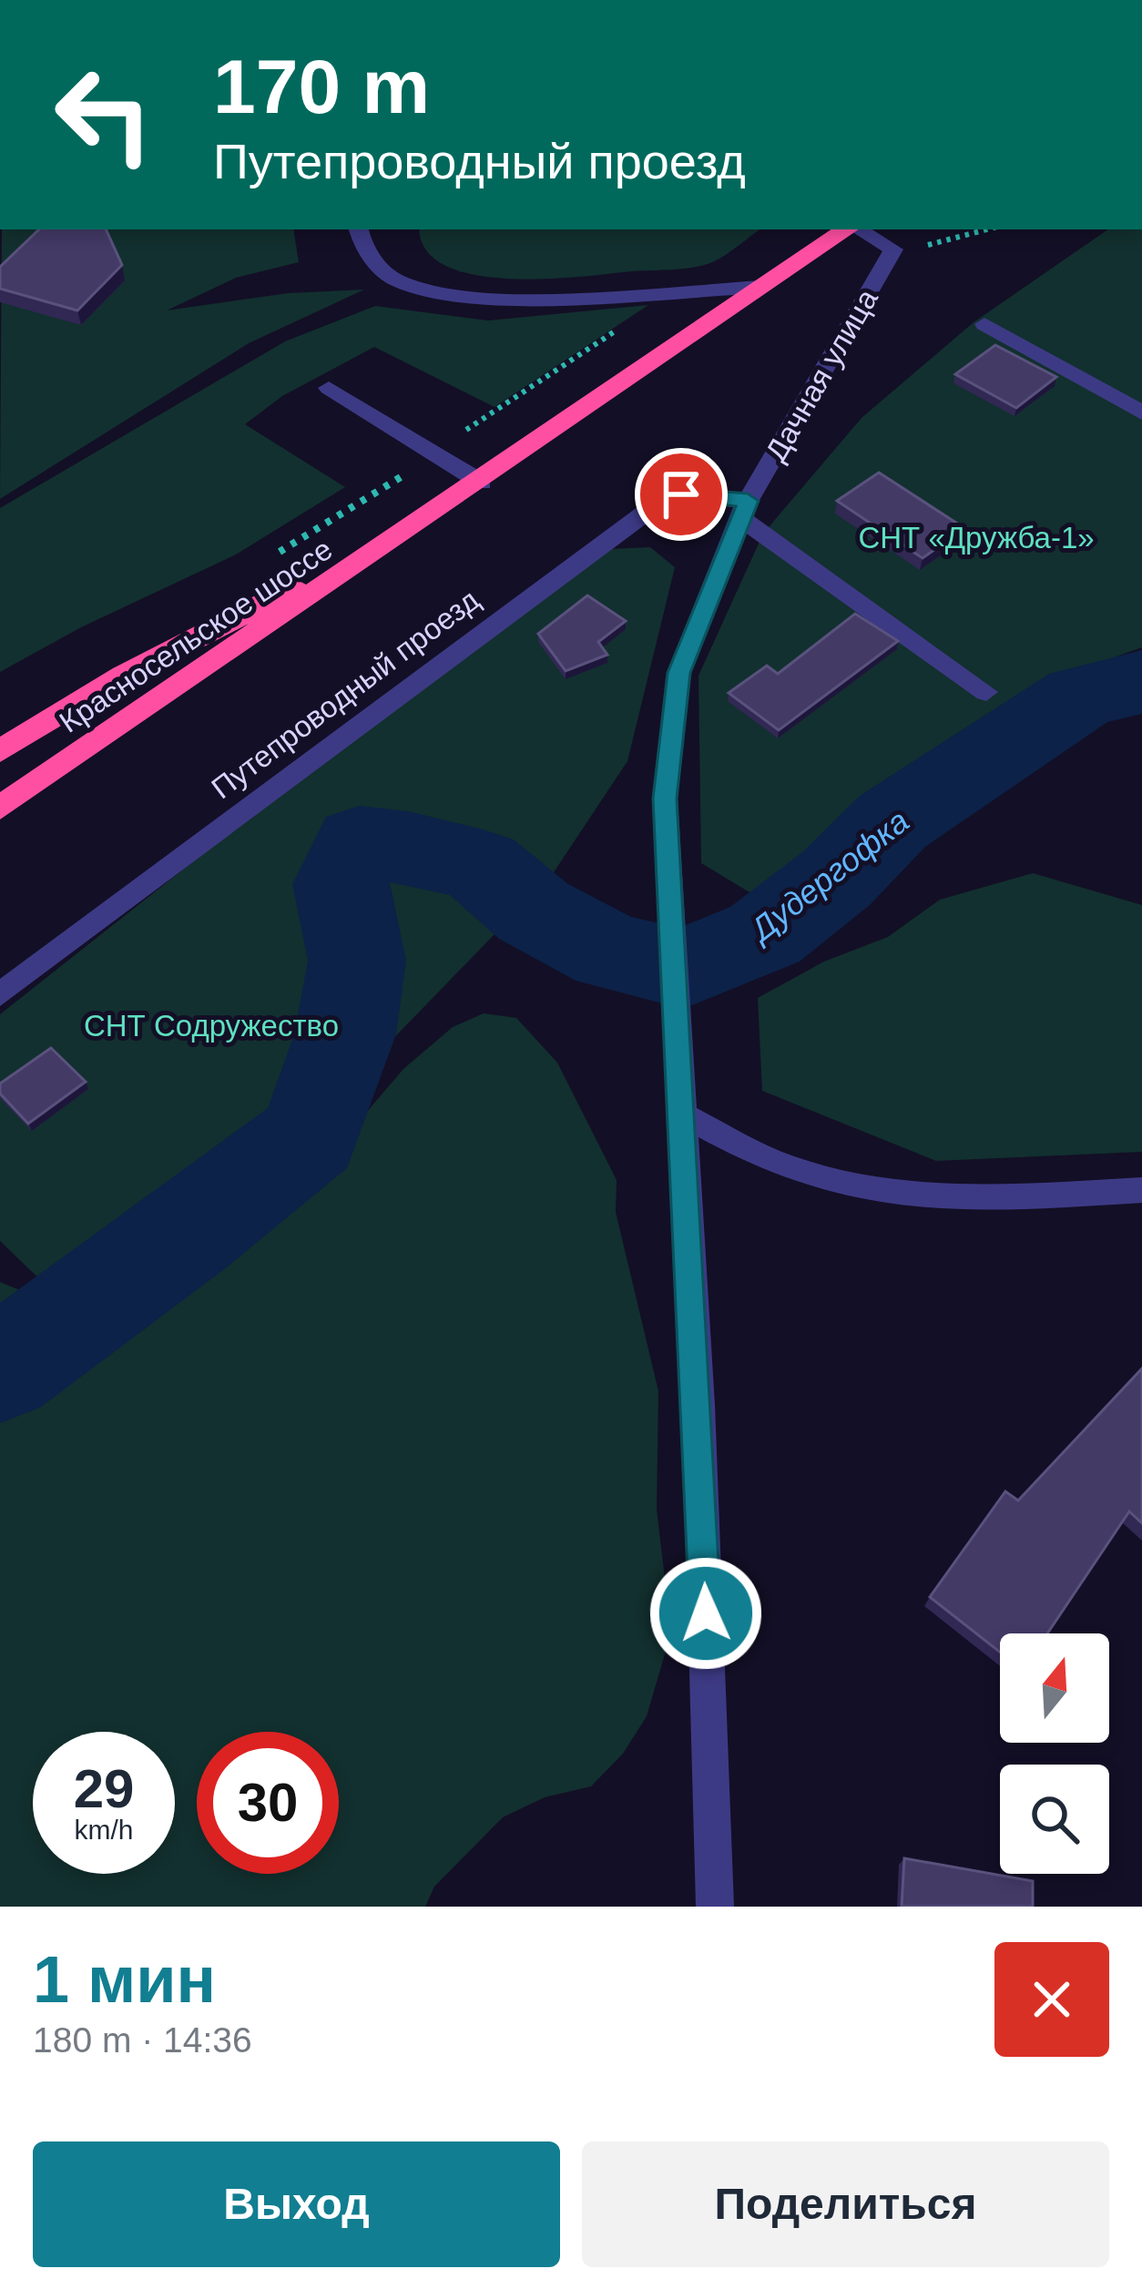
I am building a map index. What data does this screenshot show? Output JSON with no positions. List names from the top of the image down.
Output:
{
  "streets": {
    "highway": ["Красносельское шоссе"],
    "street": ["Дачная улица", "Путепроводный проезд"]
  },
  "crossings": [
    ["Дачная улица", "Путепроводный проезд"]
  ],
  "water": ["Дудергофка"],
  "parks": ["СНТ «Дружба-1»", "СНТ Содружество"],
  "north": "top",
  "page": {
    "turn": ["170 m", "Путепроводный проезд"],
    "speed": "29 km/h",
    "limit": "30",
    "heading": ["1 мин", "180 m · 14:36"],
    "buttons": ["Выход", "Поделиться"]
  }
}
